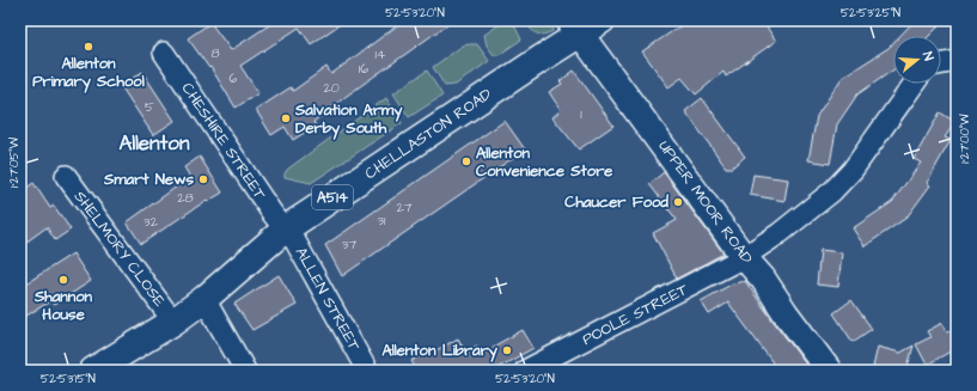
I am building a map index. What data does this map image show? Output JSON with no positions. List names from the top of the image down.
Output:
{
  "streets": {
    "main road": ["CHELLASTON ROAD", "A514"],
    "street": [
      "CHESHIRE STREET",
      "UPPER MOOR ROAD",
      "SHELMORY CLOSE",
      "ALLEN STREET",
      "POOLE STREET"
    ]
  },
  "crossings": [
    ["CHELLASTON ROAD", "CHESHIRE STREET"],
    ["CHELLASTON ROAD", "UPPER MOOR ROAD"],
    ["CHELLASTON ROAD", "SHELMORY CLOSE"],
    ["CHELLASTON ROAD", "ALLEN STREET"],
    ["CHESHIRE STREET", "ALLEN STREET"],
    ["UPPER MOOR ROAD", "POOLE STREET"]
  ],
  "districts": ["Allenton"],
  "places": [
    "Allenton Primary School",
    "Salvation Army Derby South",
    "Allenton Convenience Store",
    "Smart News",
    "Chaucer Food",
    "Shannon House",
    "Allenton Library"
  ],
  "house_numbers": [
    "8",
    "14",
    "16",
    "6",
    "20",
    "5",
    "1",
    "28",
    "27",
    "31",
    "32",
    "37"
  ],
  "north": "right",
  "coordinates": [
    "52°53'20\"N",
    "52°53'25\"N",
    "1°27'00\"W",
    "1°27'05\"W",
    "52°53'15\"N"
  ]
}
